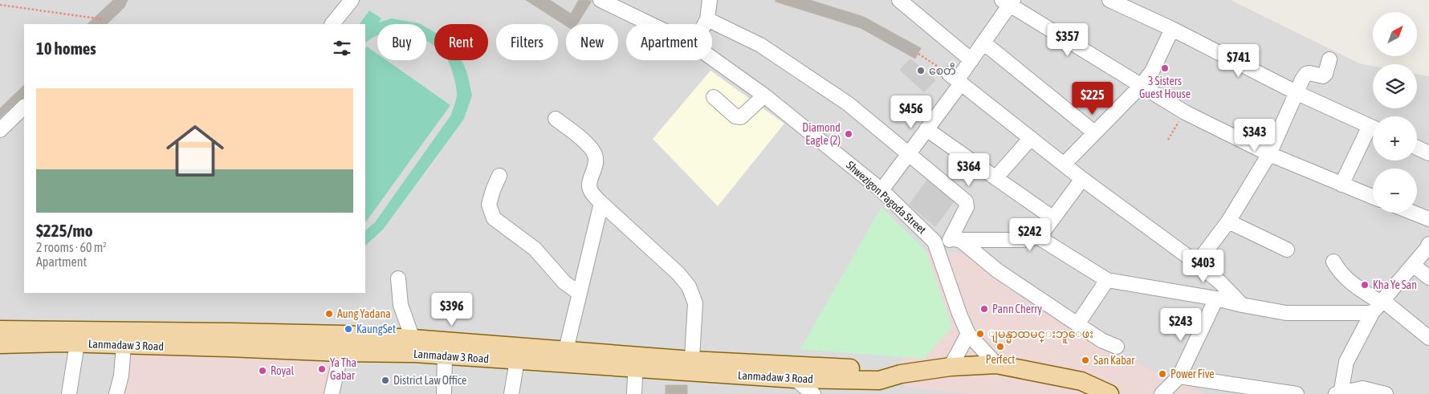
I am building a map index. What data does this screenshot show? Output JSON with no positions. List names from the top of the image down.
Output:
{
  "streets": {
    "main road": ["Lanmadaw 3 Road"],
    "street": ["Shwezigon Pagoda Street"]
  },
  "crossings": [
    ["Shwezigon Pagoda Street", "Lanmadaw 3 Road"]
  ],
  "places": [
    "3 Sisters Guest House",
    "စေတီ",
    "Diamond Eagle (2)",
    "Kha Ye San",
    "Pann Cherry",
    "Aung Yadana",
    "KaungSet",
    "ျမန္မာထမင္းဘူေဖး",
    "Perfect",
    "San Kabar",
    "Ya Tha Gabar",
    "Royal",
    "Power Five",
    "District Law Office"
  ],
  "north": "top right",
  "page": {
    "map_buttons": ["+", "−"],
    "price": [
      "$357",
      "$741",
      "$225",
      "$456",
      "$343",
      "$364",
      "$242",
      "$403",
      "$396",
      "$243"
    ],
    "chip": [
      "Buy",
      "Rent",
      "Filters",
      "New",
      "Apartment"
    ],
    "heading": "10 homes",
    "list": [
      {
        "name": "$225/mo",
        "note": "2 rooms · 60 m² · Apartment"
      }
    ]
  }
}
